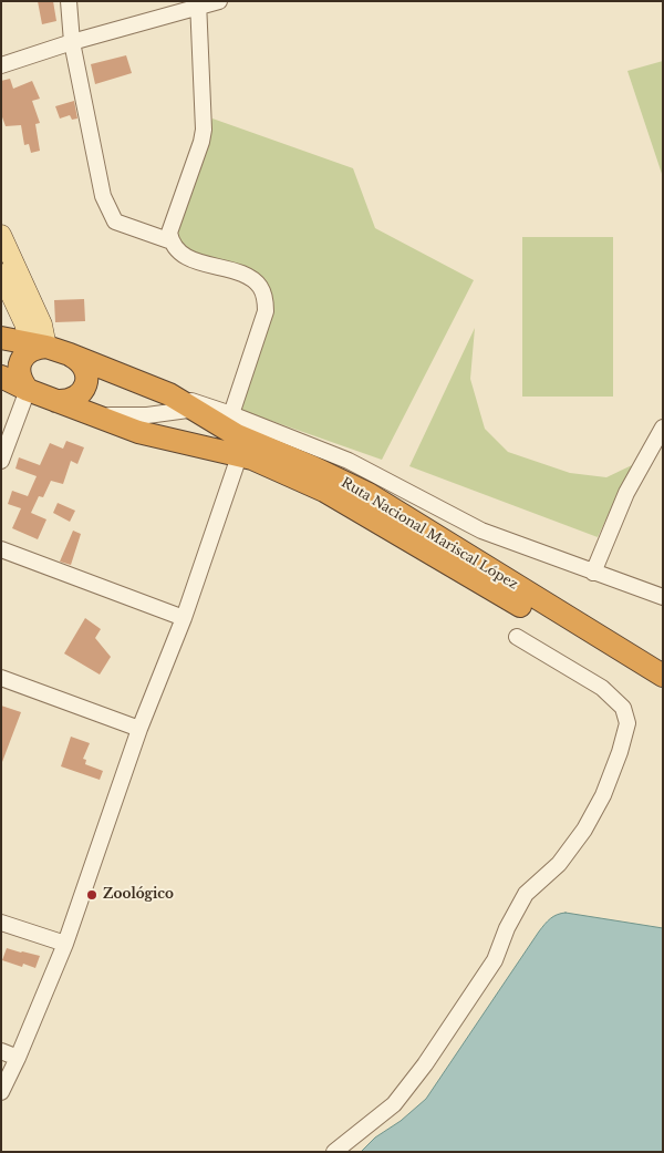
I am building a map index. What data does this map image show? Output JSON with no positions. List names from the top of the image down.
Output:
{
  "streets": {
    "highway": ["Ruta Nacional Mariscal López"]
  },
  "places": ["Zoológico"]
}
